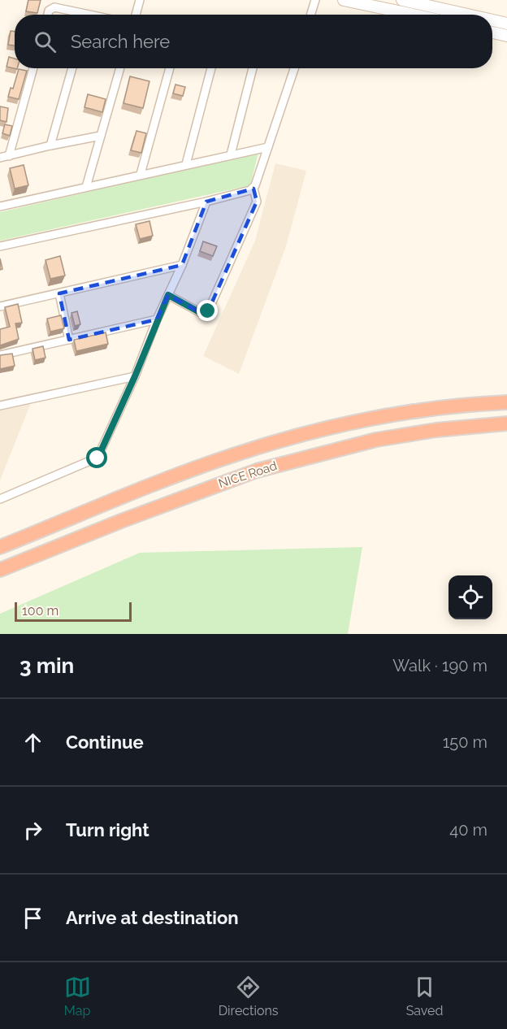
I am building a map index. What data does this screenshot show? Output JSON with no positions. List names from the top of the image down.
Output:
{
  "streets": {
    "highway": ["NICE Road"]
  },
  "scale_bar": "100 m",
  "page": {
    "search": "Search here",
    "scale": "100 m",
    "heading": ["3 min", "Walk · 190 m"],
    "list": [
      ["Continue", "150 m"],
      ["Turn right", "40 m"],
      "Arrive at destination"
    ],
    "nav": ["Map", "Directions", "Saved"]
  }
}
